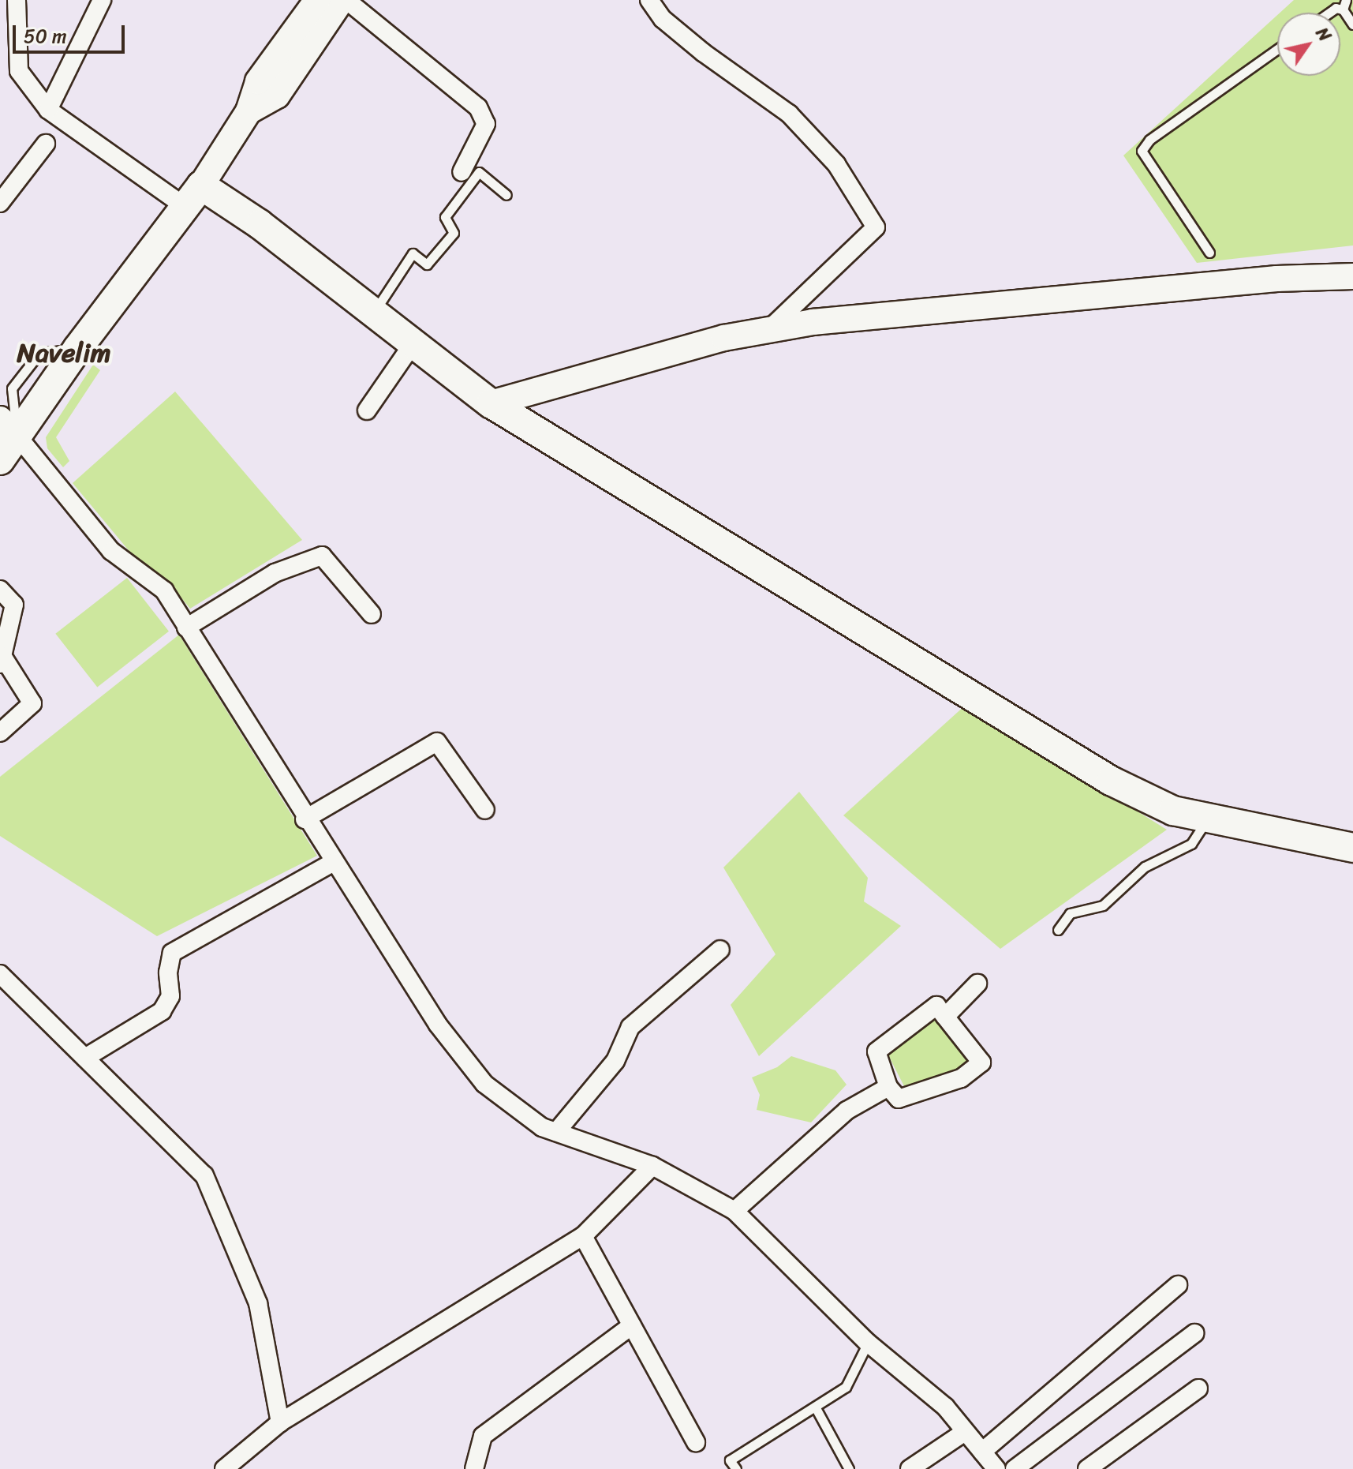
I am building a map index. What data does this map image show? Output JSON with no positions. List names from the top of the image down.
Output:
{
  "districts": ["Navelim"],
  "scale_bar": "50 m",
  "north": "top right"
}
